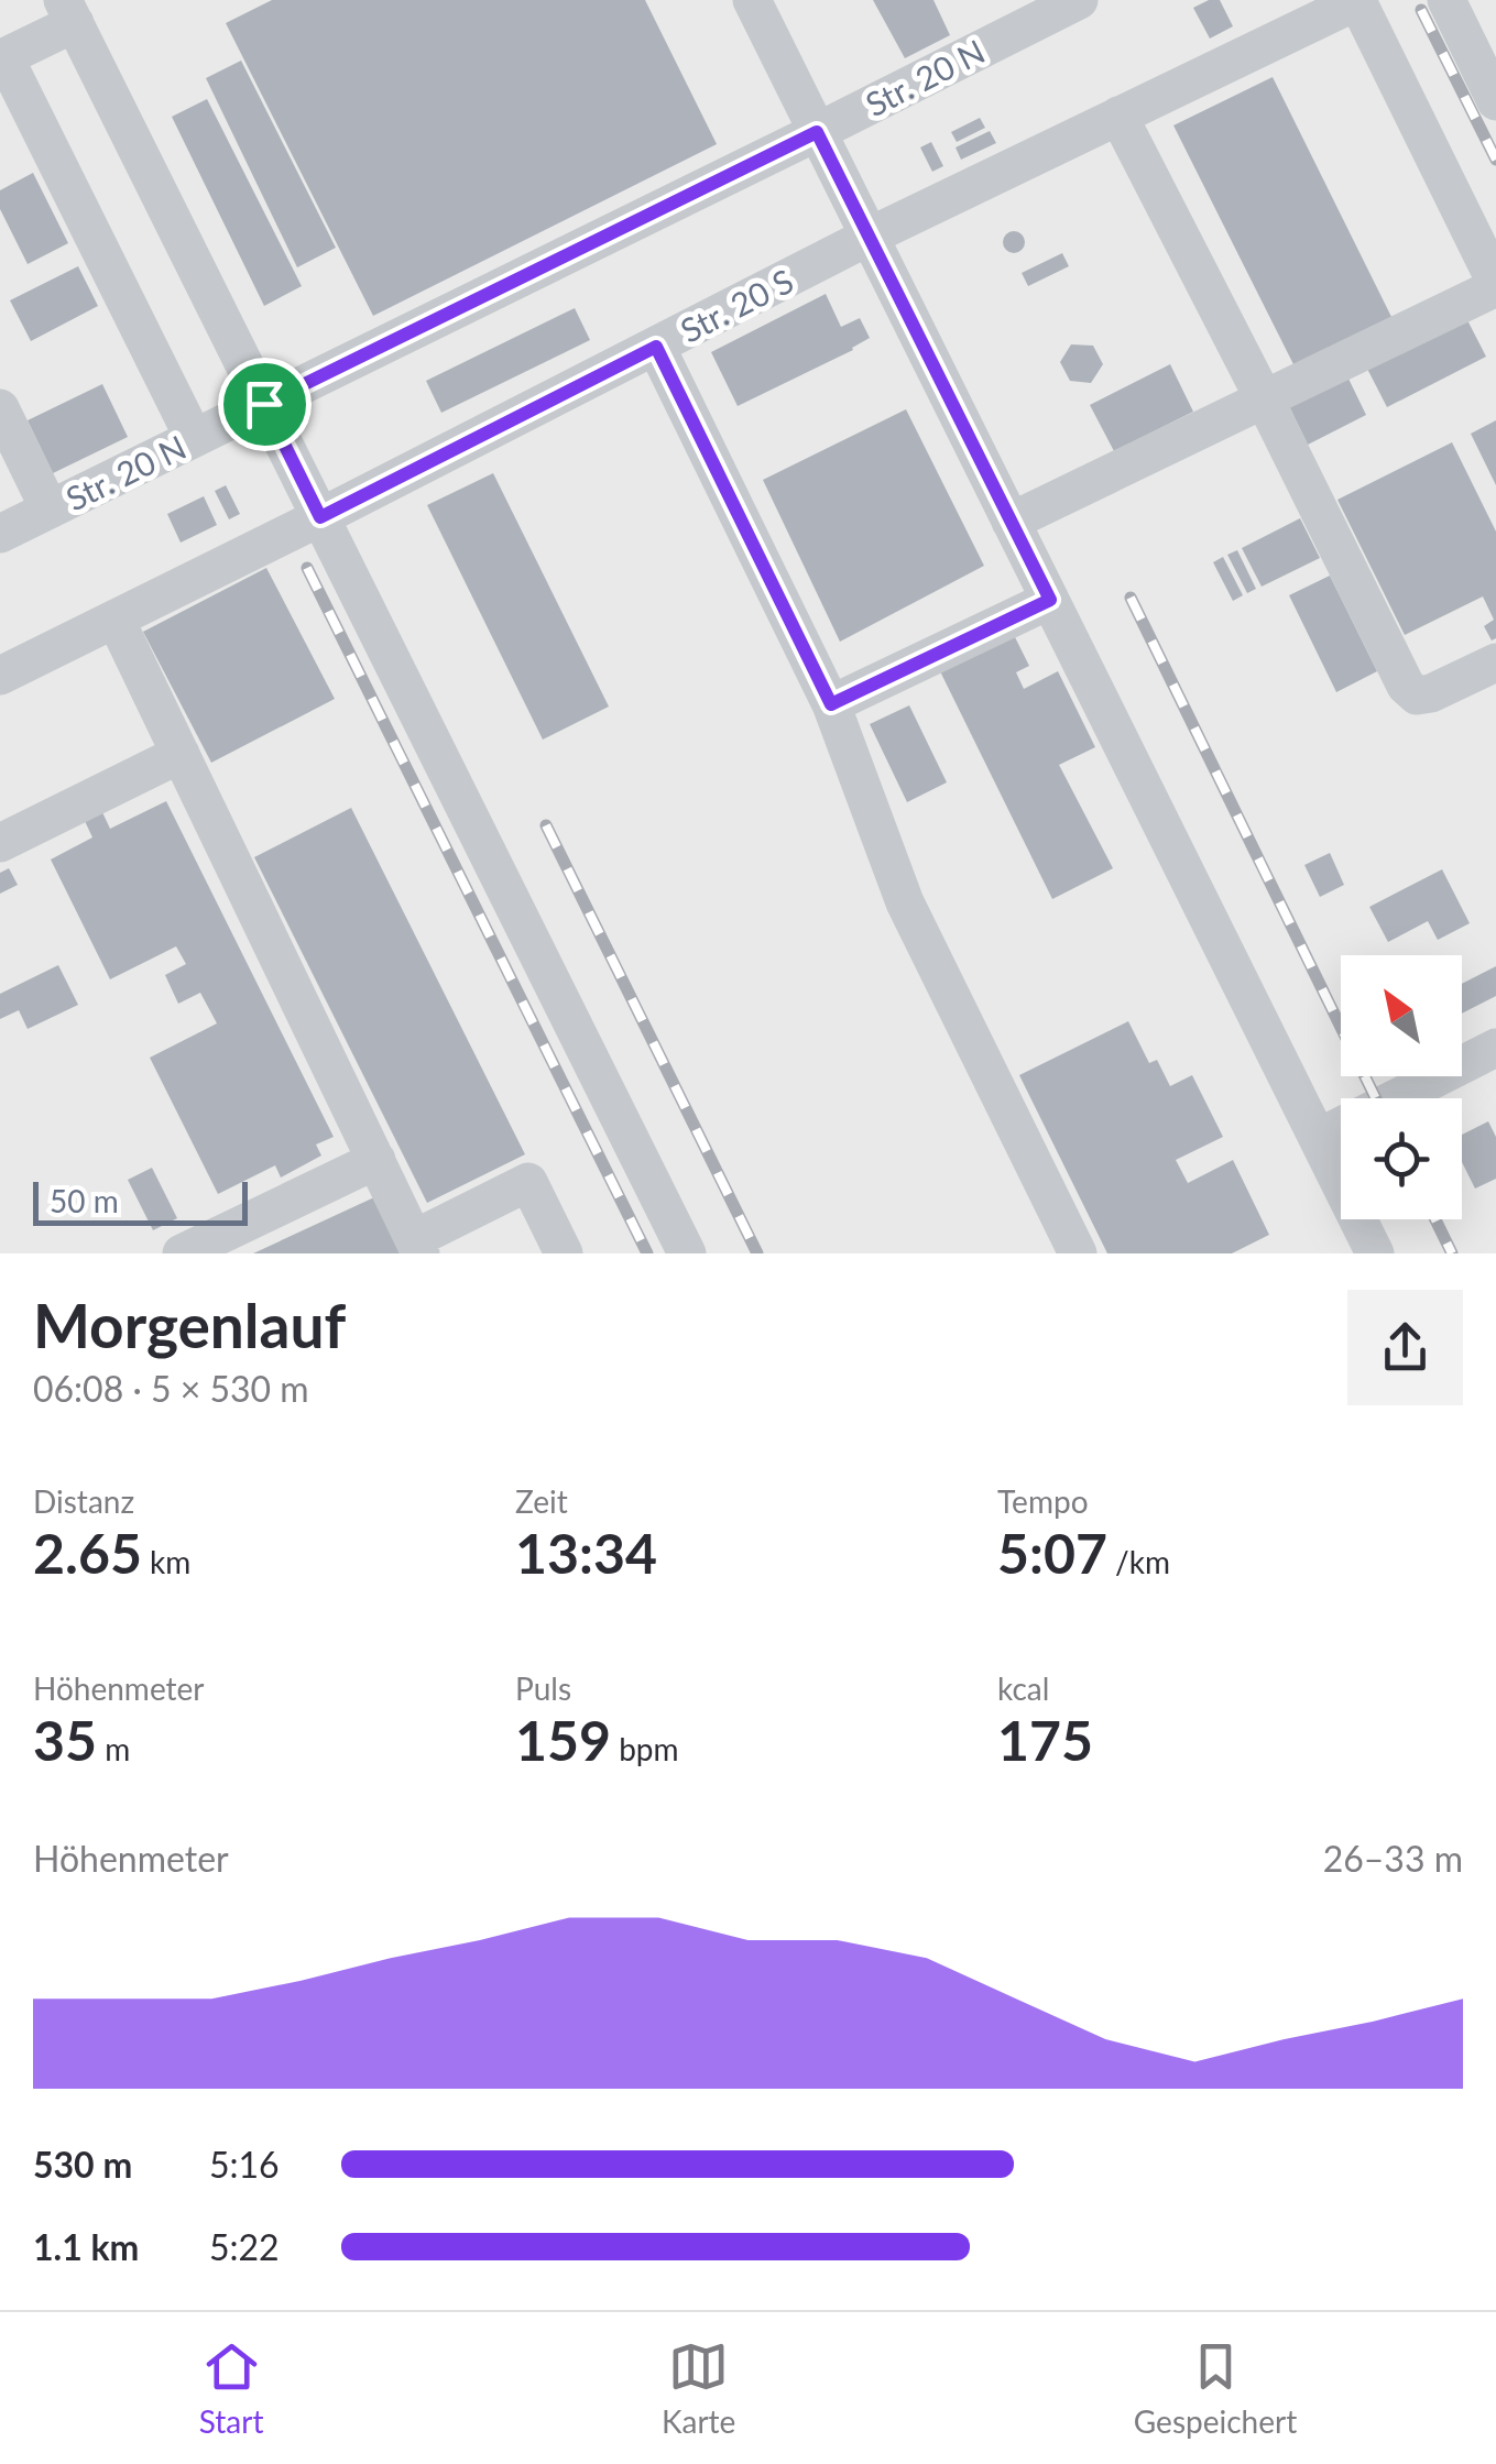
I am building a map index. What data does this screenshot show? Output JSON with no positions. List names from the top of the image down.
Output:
{
  "streets": {
    "lane": ["Str. 20 N", "Str. 20 S"]
  },
  "scale_bar": "50 m",
  "north": "top left",
  "page": {
    "scale": "50 m",
    "heading": ["Morgenlauf", "06:08 · 5 × 530 m"],
    "stats": [
      ["Distanz", "2.65 km"],
      ["Zeit", "13:34"],
      ["Tempo", "5:07 /km"],
      ["Höhenmeter", "35 m"],
      ["Puls", "159 bpm"],
      ["kcal", "175"]
    ],
    "chart": ["Höhenmeter", "26–33 m"],
    "list": [
      {
        "name": "530 m",
        "note": "5:16"
      },
      {
        "name": "1.1 km",
        "note": "5:22"
      }
    ],
    "tabs": ["Start", "Karte", "Gespeichert"]
  }
}
